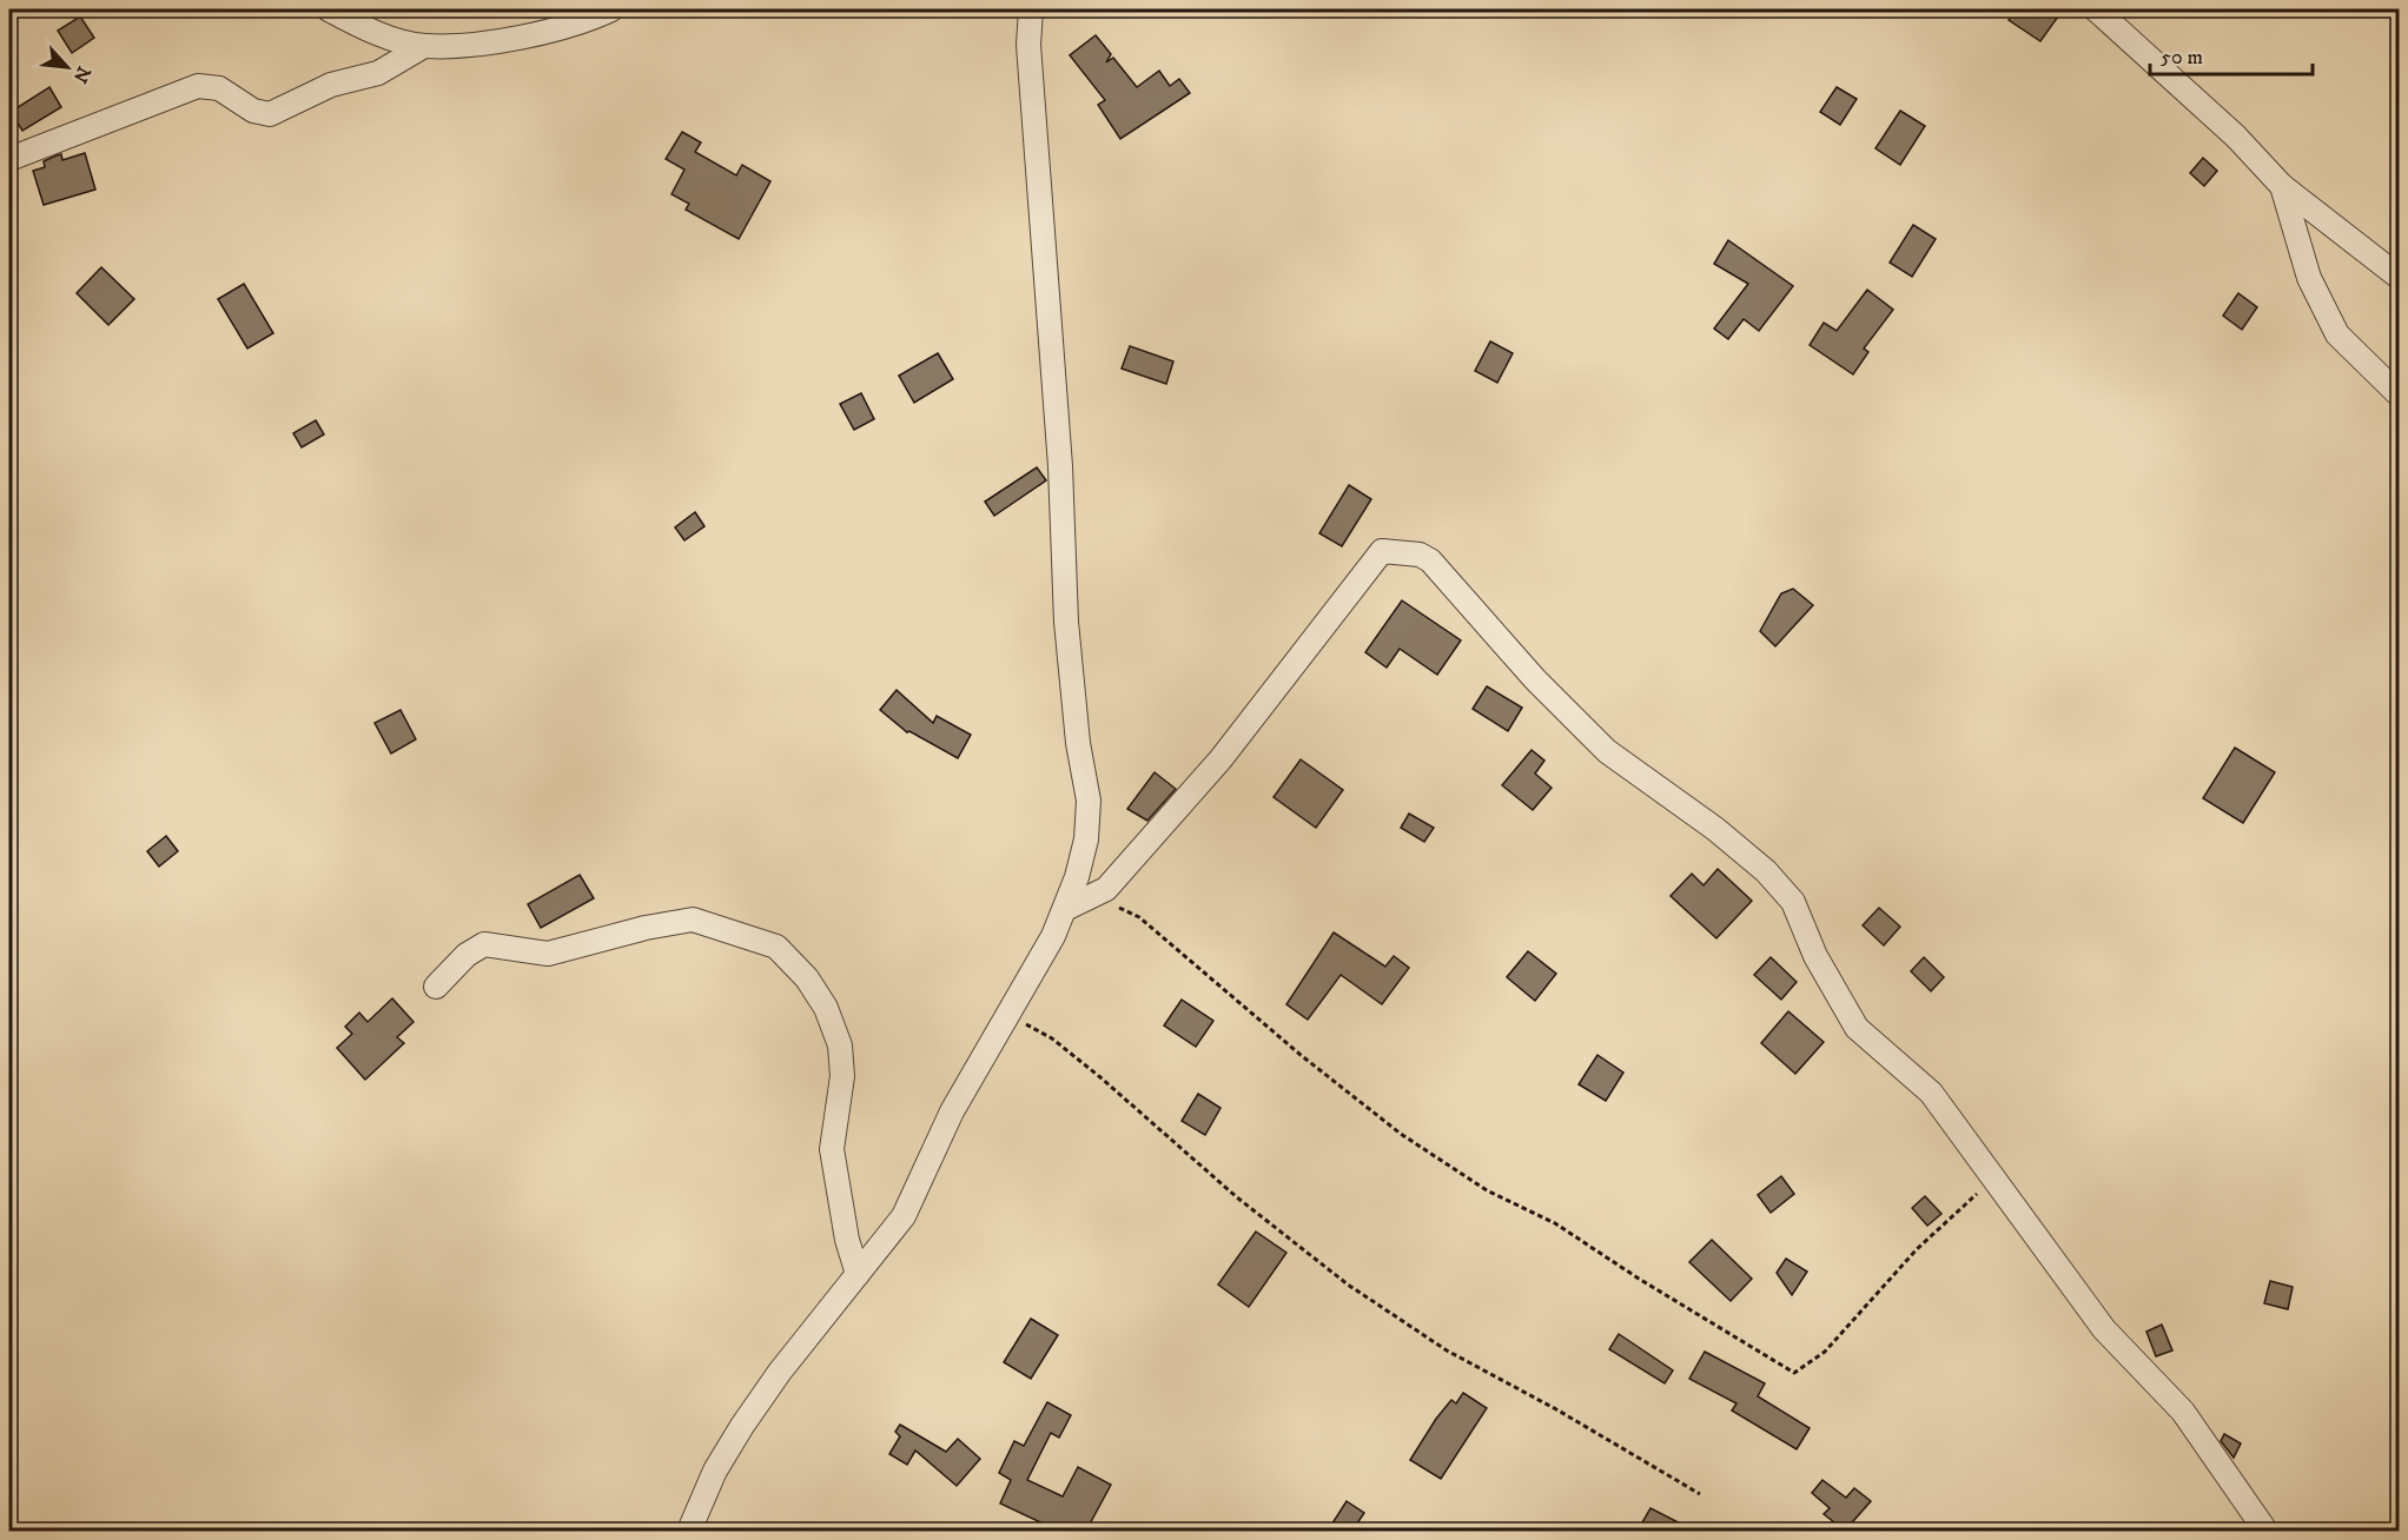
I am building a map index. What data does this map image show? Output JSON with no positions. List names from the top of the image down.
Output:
{
  "scale_bar": "50 m",
  "north": "bottom right"
}
